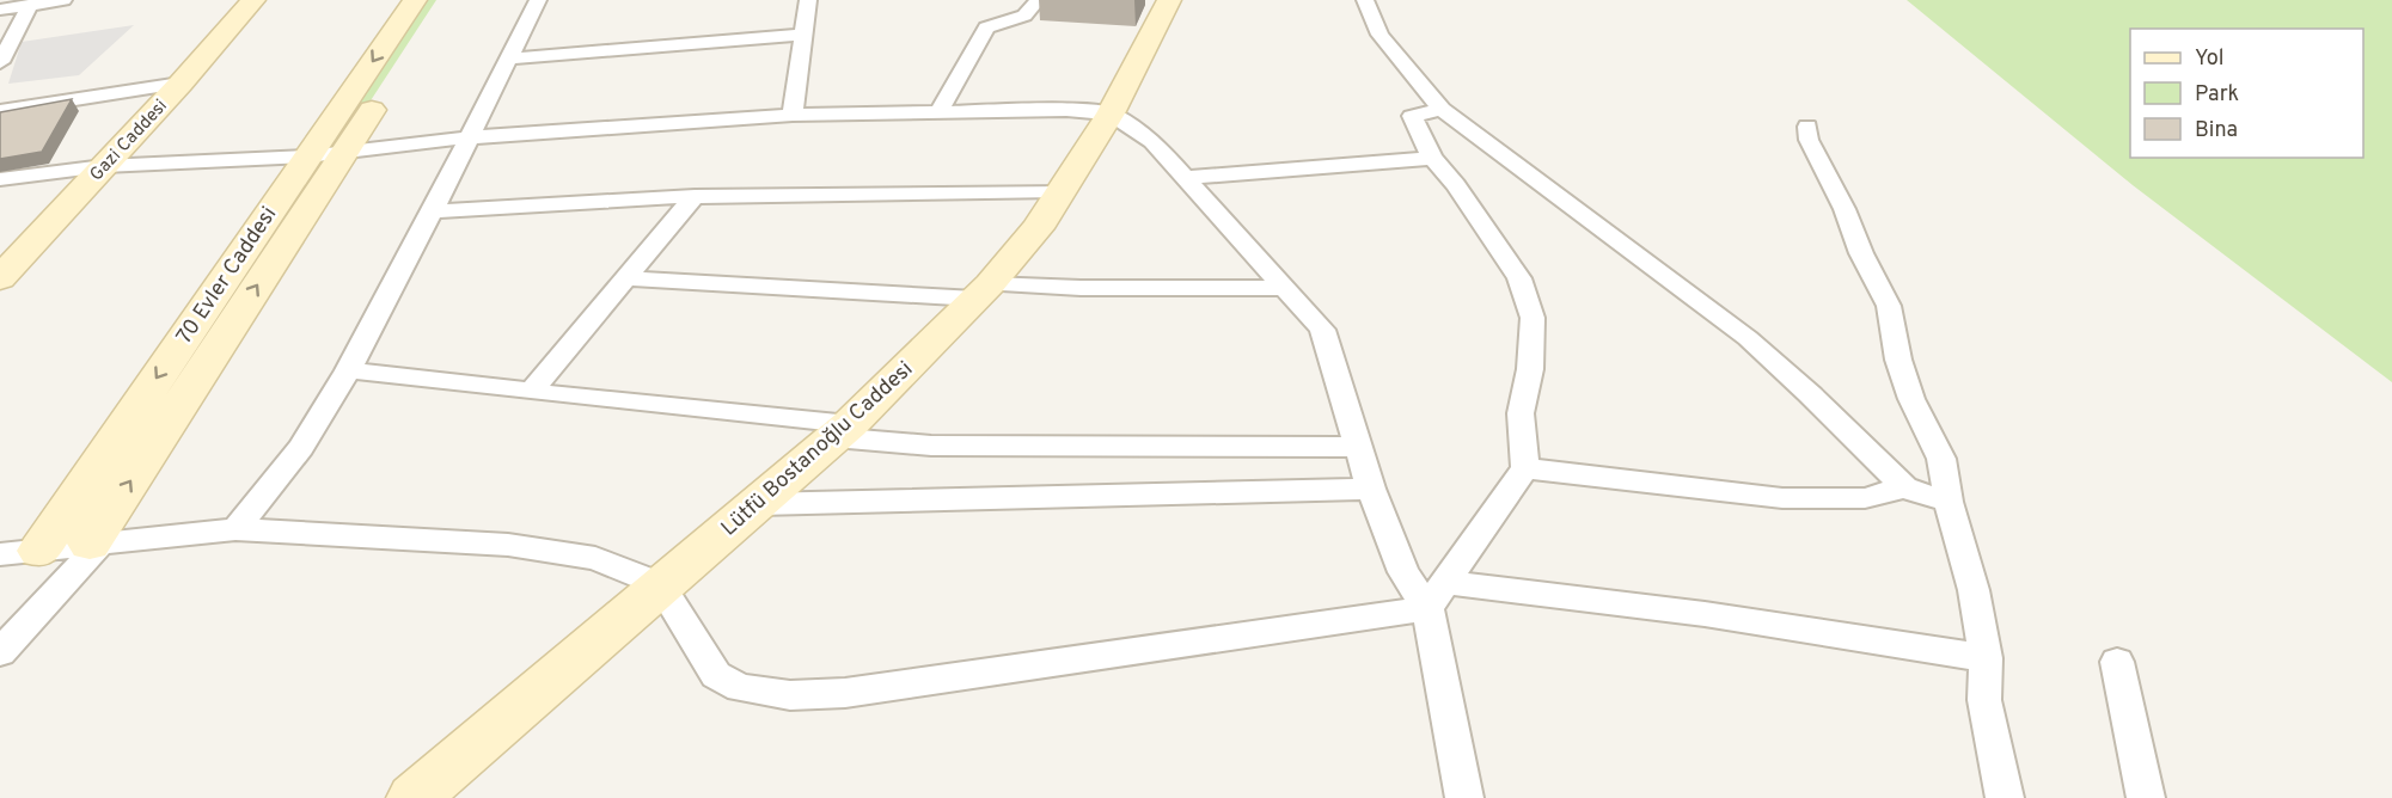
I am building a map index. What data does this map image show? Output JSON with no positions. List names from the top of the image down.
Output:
{
  "streets": {
    "street": ["Gazi Caddesi", "70 Evler Caddesi", "Lütfü Bostanoğlu Caddesi"]
  },
  "legend": ["Yol", "Park", "Bina"]
}
